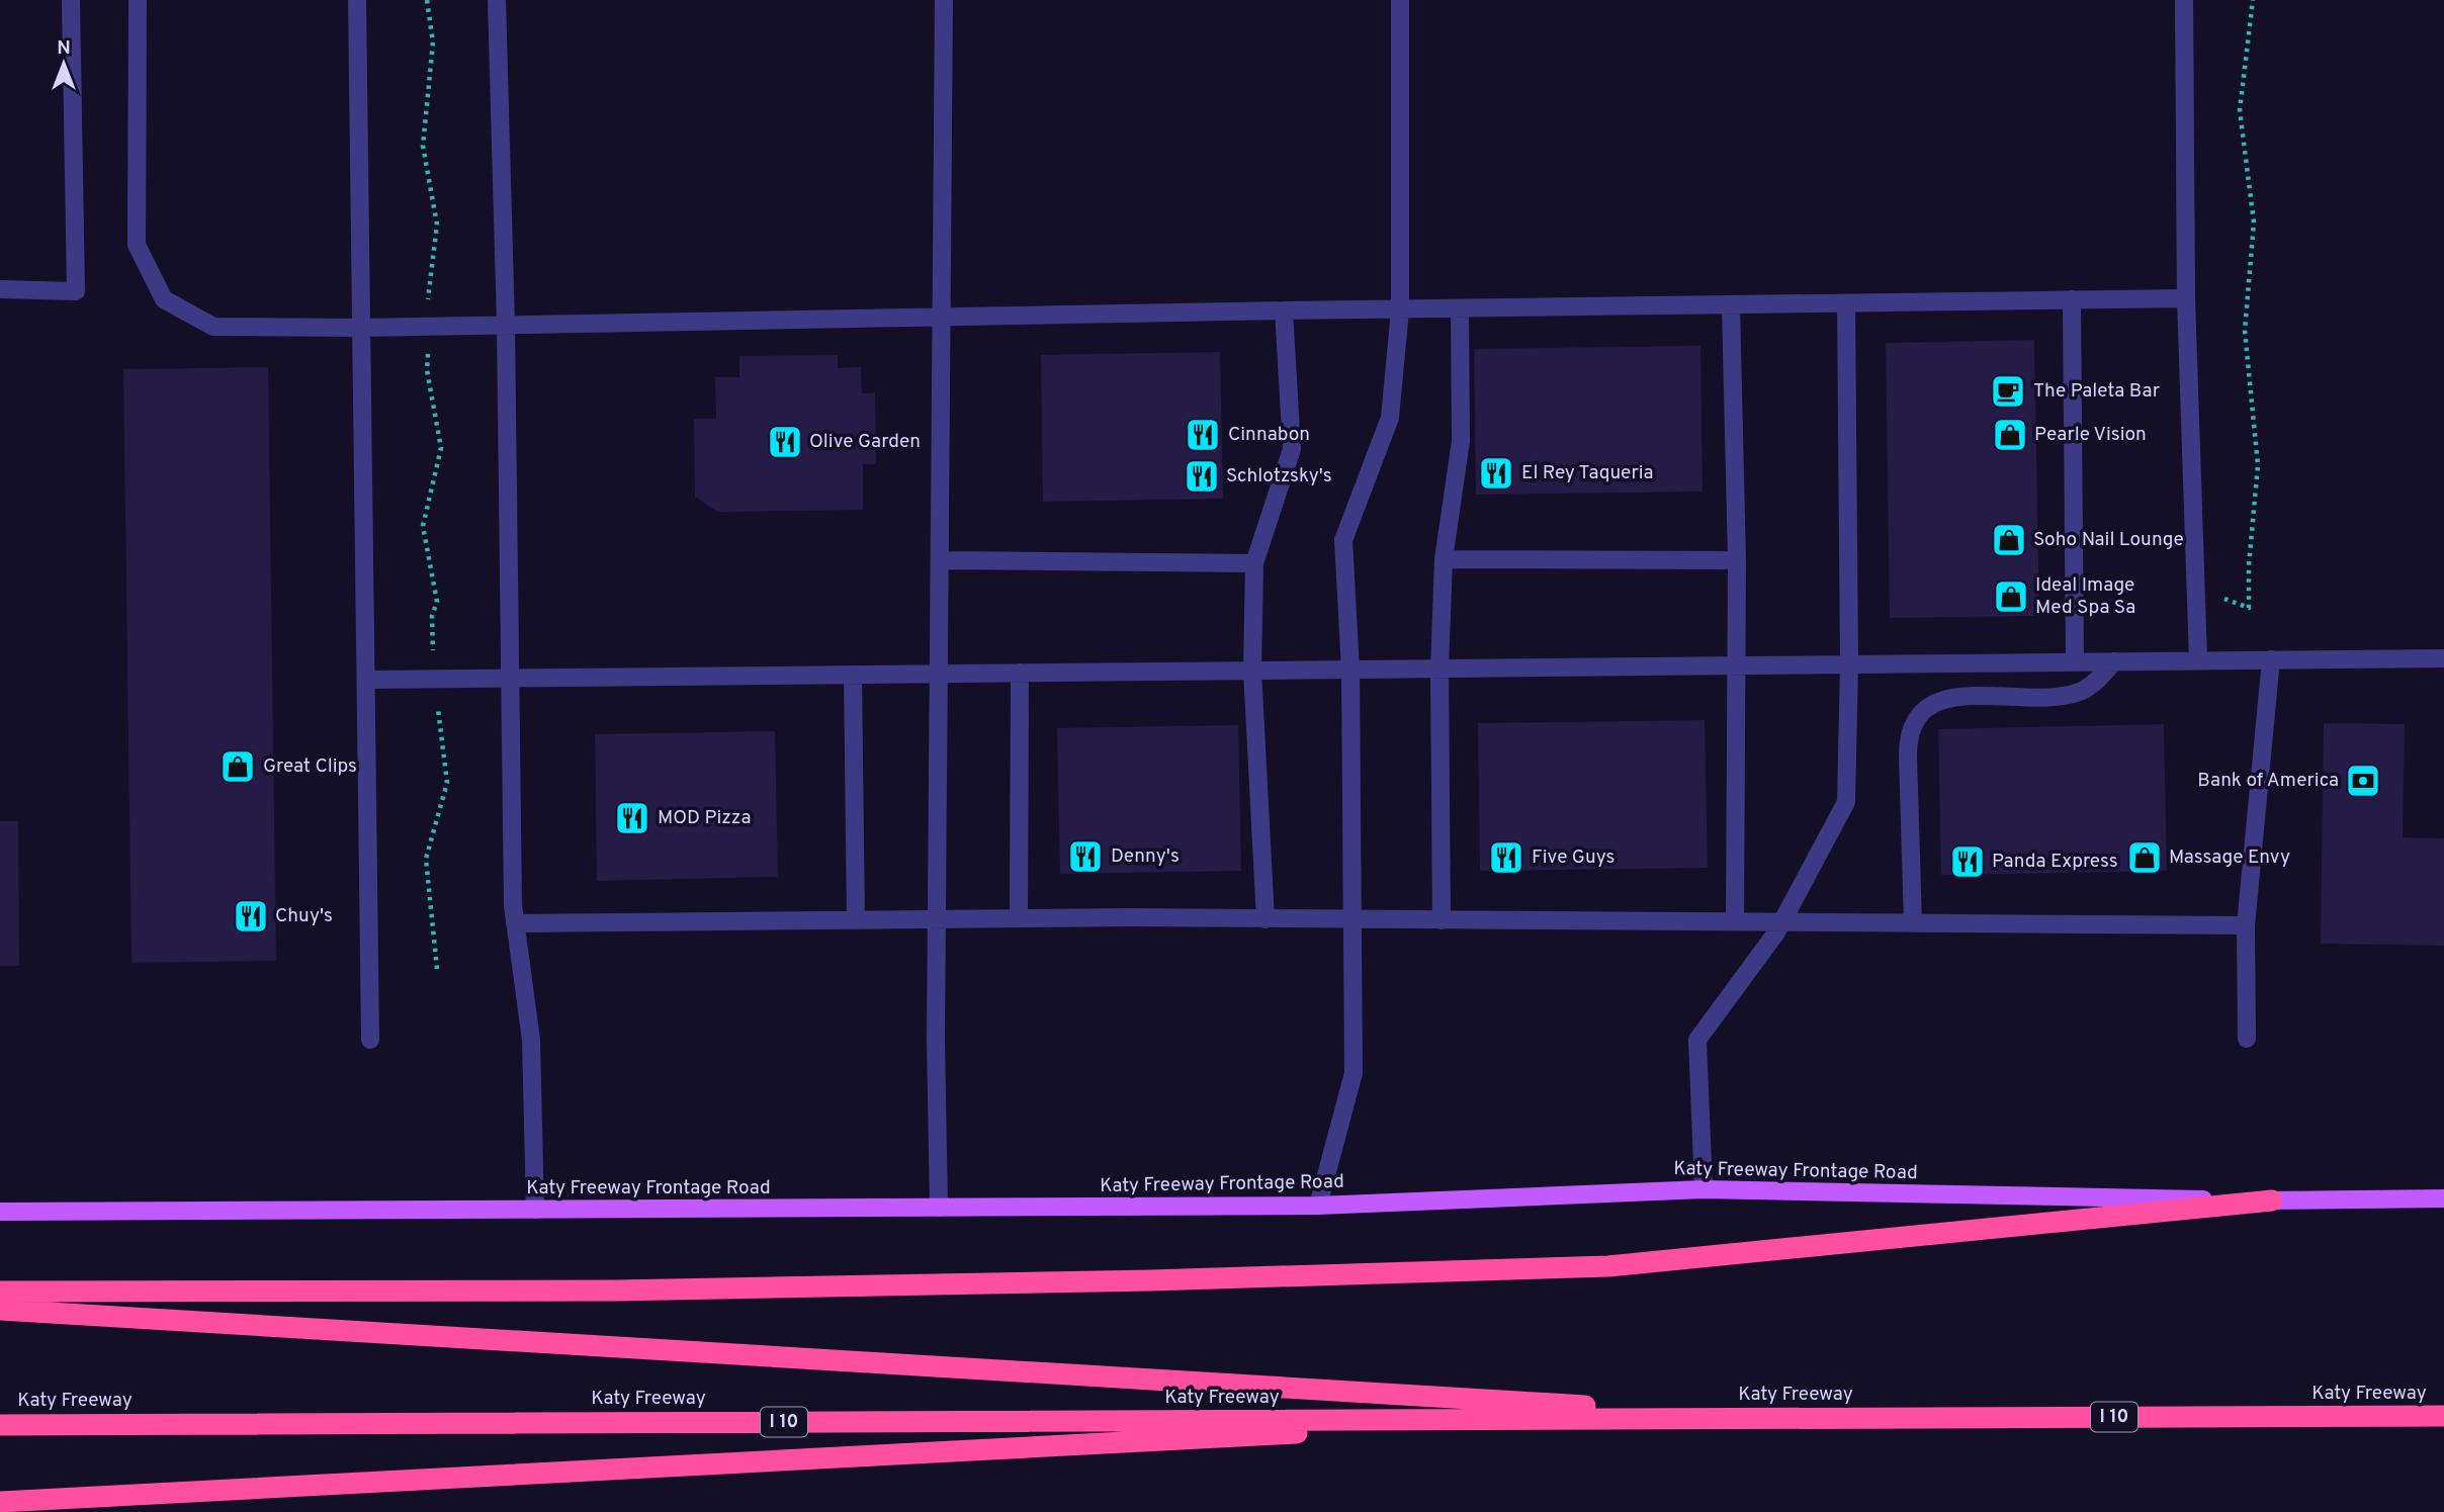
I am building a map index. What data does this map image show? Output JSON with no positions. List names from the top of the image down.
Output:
{
  "streets": {
    "highway": ["Katy Freeway", "I 10"],
    "main road": ["Katy Freeway Frontage Road"]
  },
  "places": {
    "cafe": ["The Paleta Bar"],
    "restaurant": [
      "Cinnabon",
      "Olive Garden",
      "El Rey Taqueria",
      "Schlotzsky's",
      "MOD Pizza",
      "Denny's",
      "Five Guys",
      "Panda Express",
      "Chuy's"
    ],
    "shop": [
      "Pearle Vision",
      "Soho Nail Lounge",
      "Ideal Image Med Spa Sa",
      "Great Clips",
      "Massage Envy"
    ],
    "bank": ["Bank of America"]
  },
  "north": "top"
}
